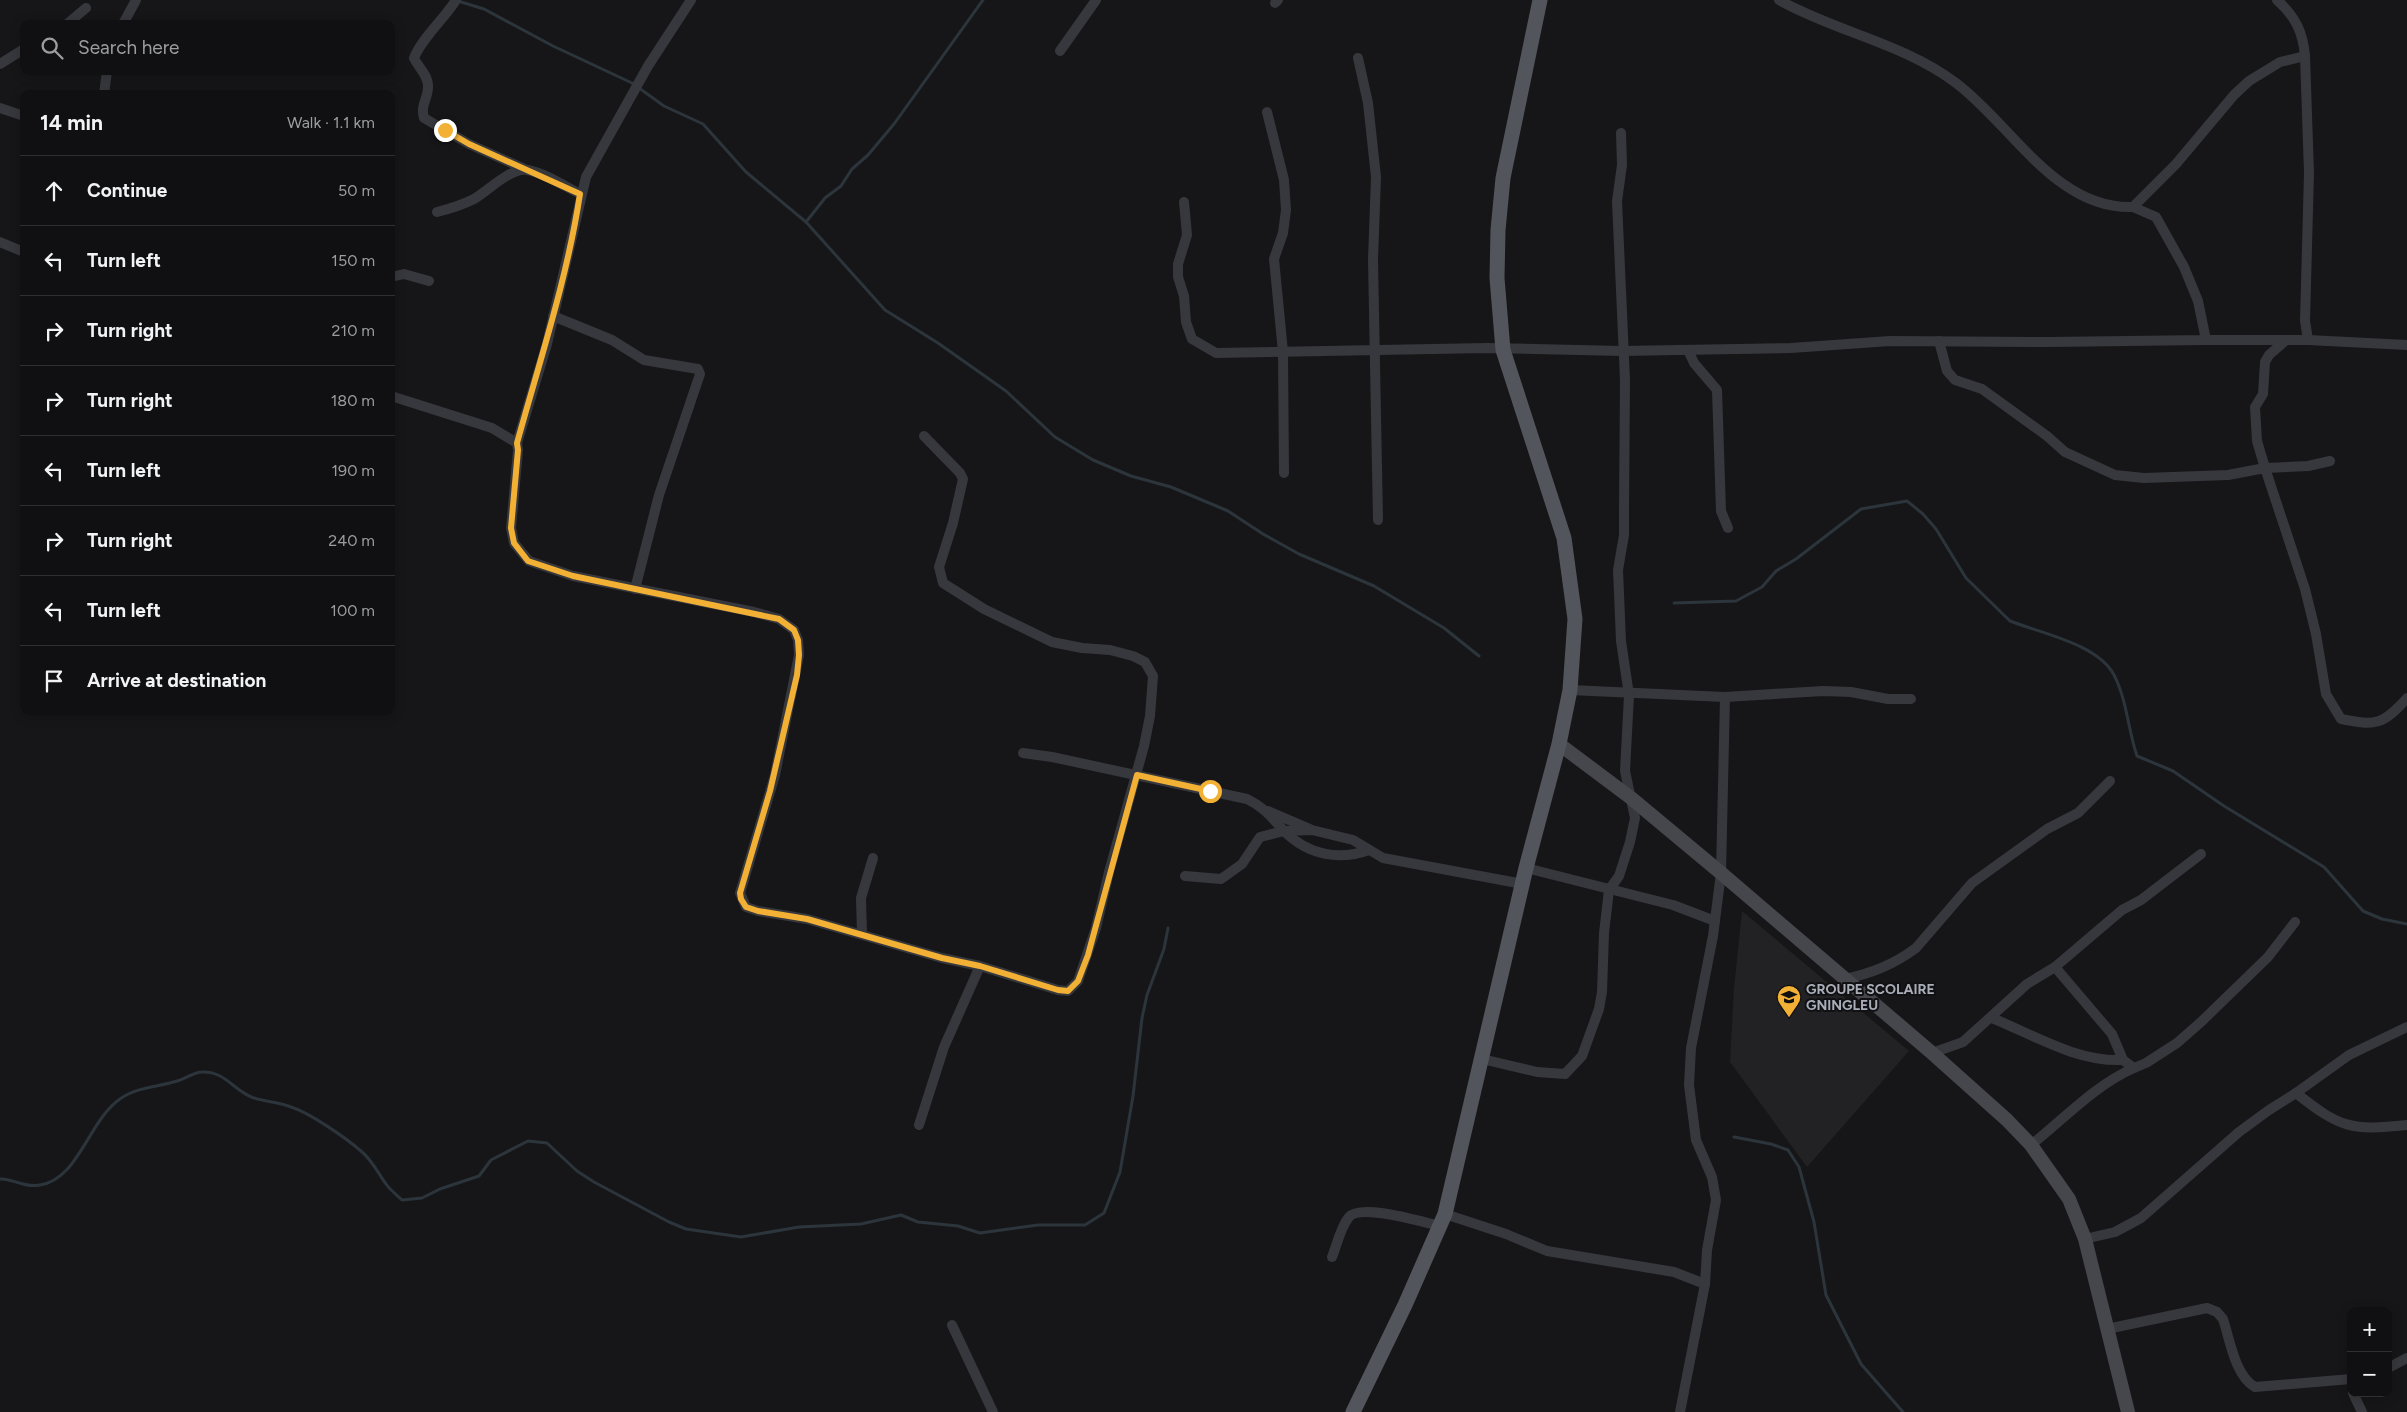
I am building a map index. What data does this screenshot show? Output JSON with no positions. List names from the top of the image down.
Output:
{
  "places": {
    "school or university": ["GROUPE SCOLAIRE GNINGLEU"]
  },
  "page": {
    "search": "Search here",
    "heading": ["14 min", "Walk · 1.1 km"],
    "list": [
      ["Continue", "50 m"],
      ["Turn left", "150 m"],
      ["Turn right", "210 m"],
      ["Turn right", "180 m"],
      ["Turn left", "190 m"],
      ["Turn right", "240 m"],
      ["Turn left", "100 m"],
      "Arrive at destination"
    ],
    "map_buttons": ["+", "−"]
  }
}
